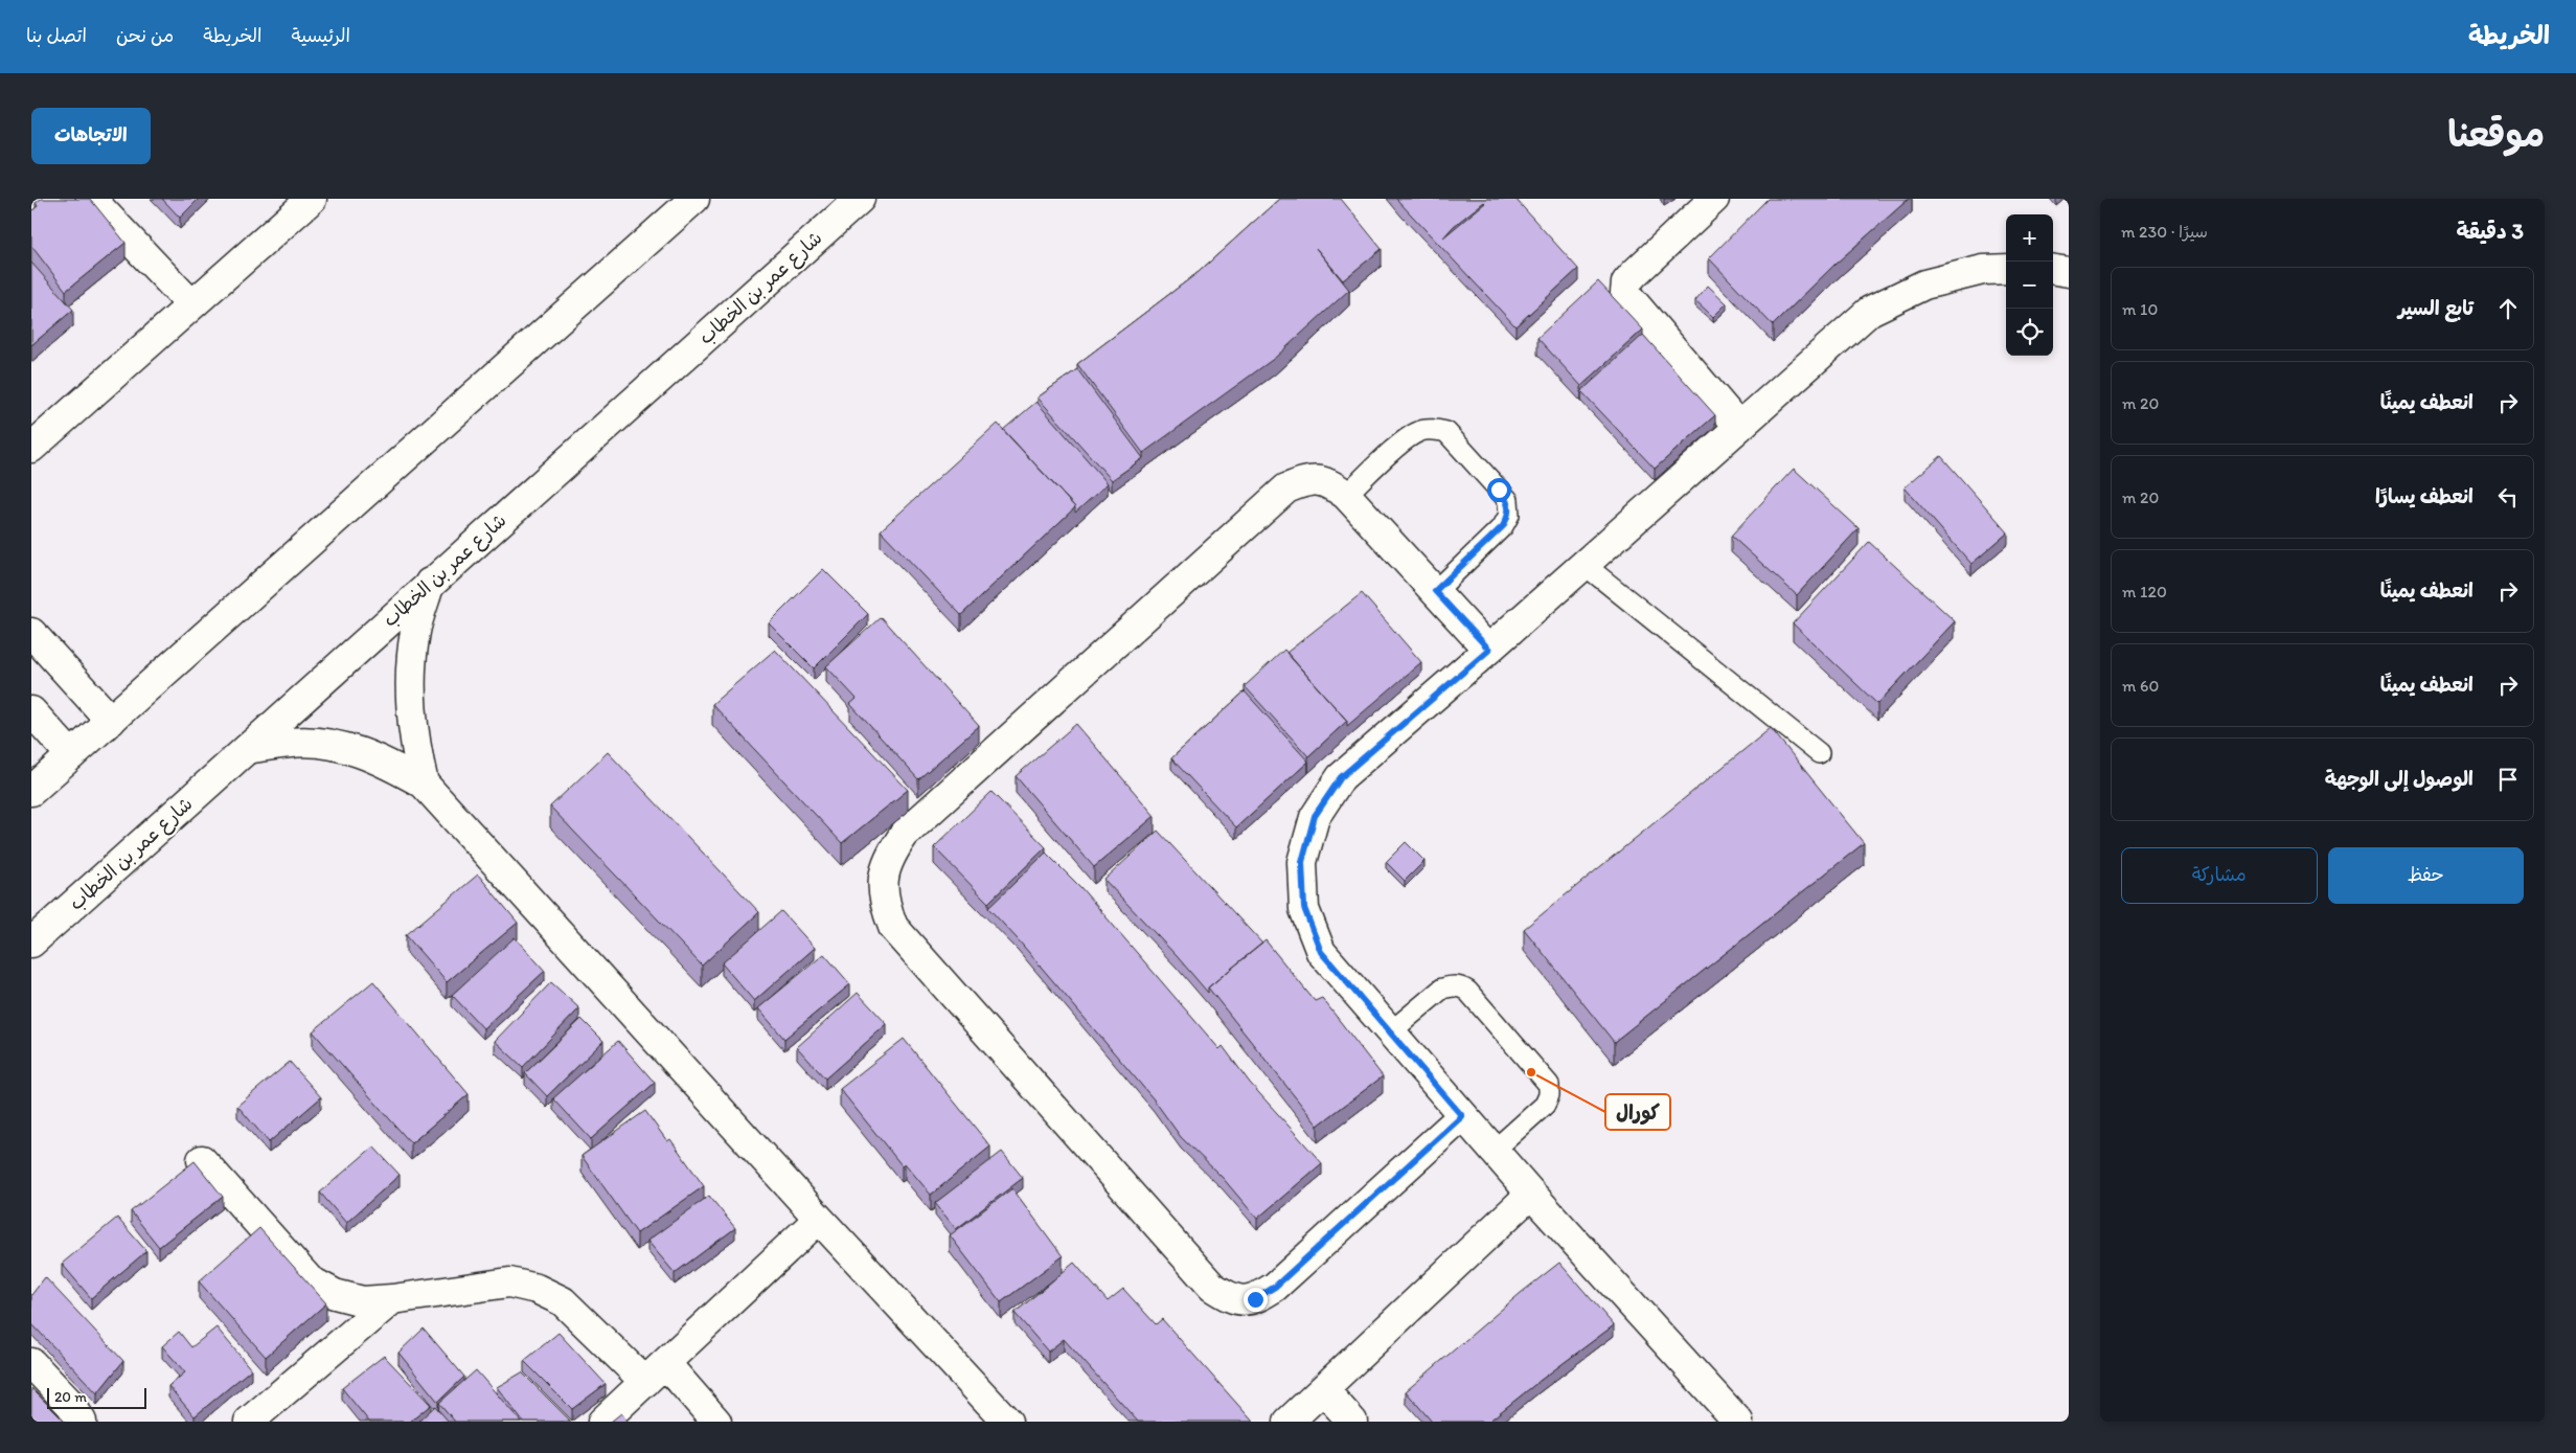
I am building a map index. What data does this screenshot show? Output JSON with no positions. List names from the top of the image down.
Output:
{
  "streets": {
    "street": ["شارع عمر بن الخطاب"]
  },
  "places": ["كورال"],
  "scale_bar": "20 m",
  "page": {
    "header": "الخريطة",
    "nav": [
      "الرئيسية",
      "الخريطة",
      "من نحن",
      "اتصل بنا"
    ],
    "title": "موقعنا",
    "buttons": [
      "الاتجاهات",
      ["حفظ", "مشاركة"]
    ],
    "heading": ["3 دقيقة", "سيرًا · 230 m"],
    "map_buttons": ["+", "−"],
    "list": [
      ["تابع السير", "10 m"],
      ["انعطف يمينًا", "20 m"],
      ["انعطف يسارًا", "20 m"],
      ["انعطف يمينًا", "120 m"],
      ["انعطف يمينًا", "60 m"],
      "الوصول إلى الوجهة"
    ],
    "scale": "20 m"
  }
}
